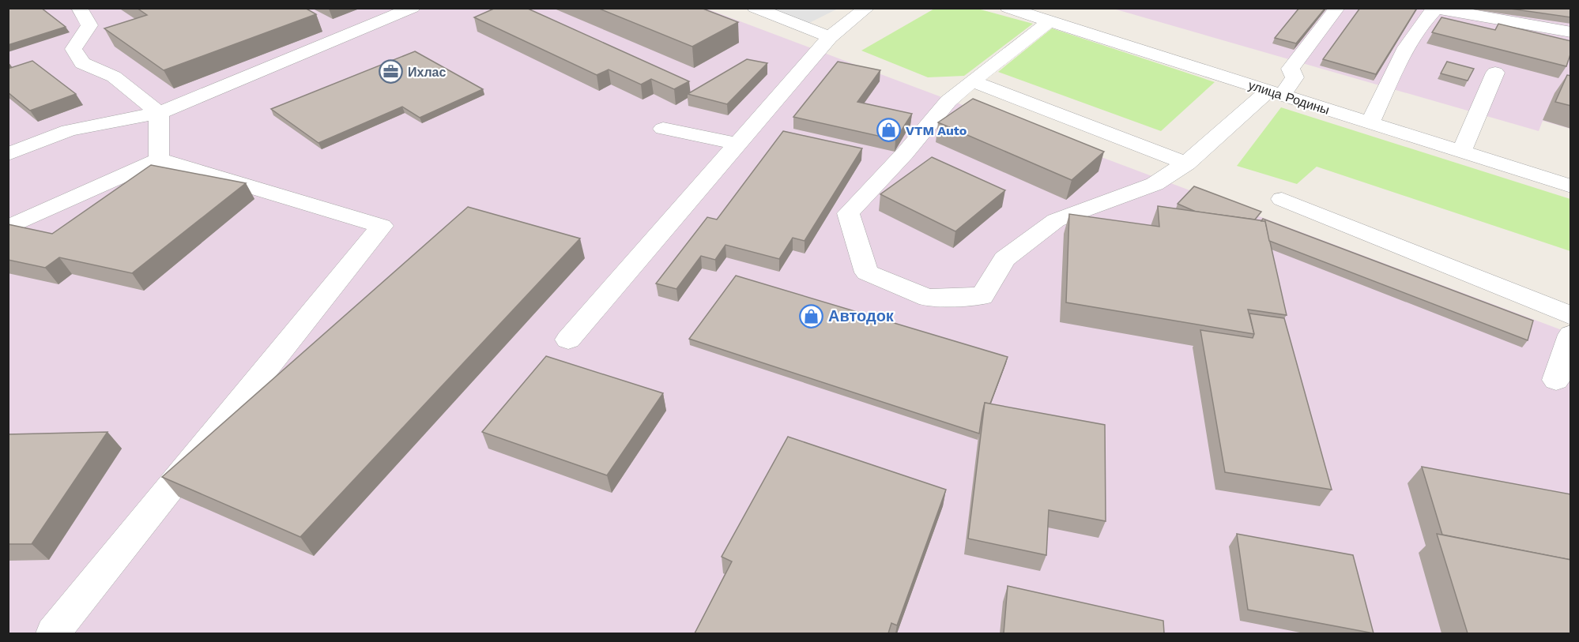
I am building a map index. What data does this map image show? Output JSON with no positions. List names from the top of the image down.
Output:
{
  "streets": {
    "street": ["улица Родины"]
  },
  "places": {
    "office": ["Ихлас"],
    "shop": ["VTM Auto", "Автодок"]
  }
}
